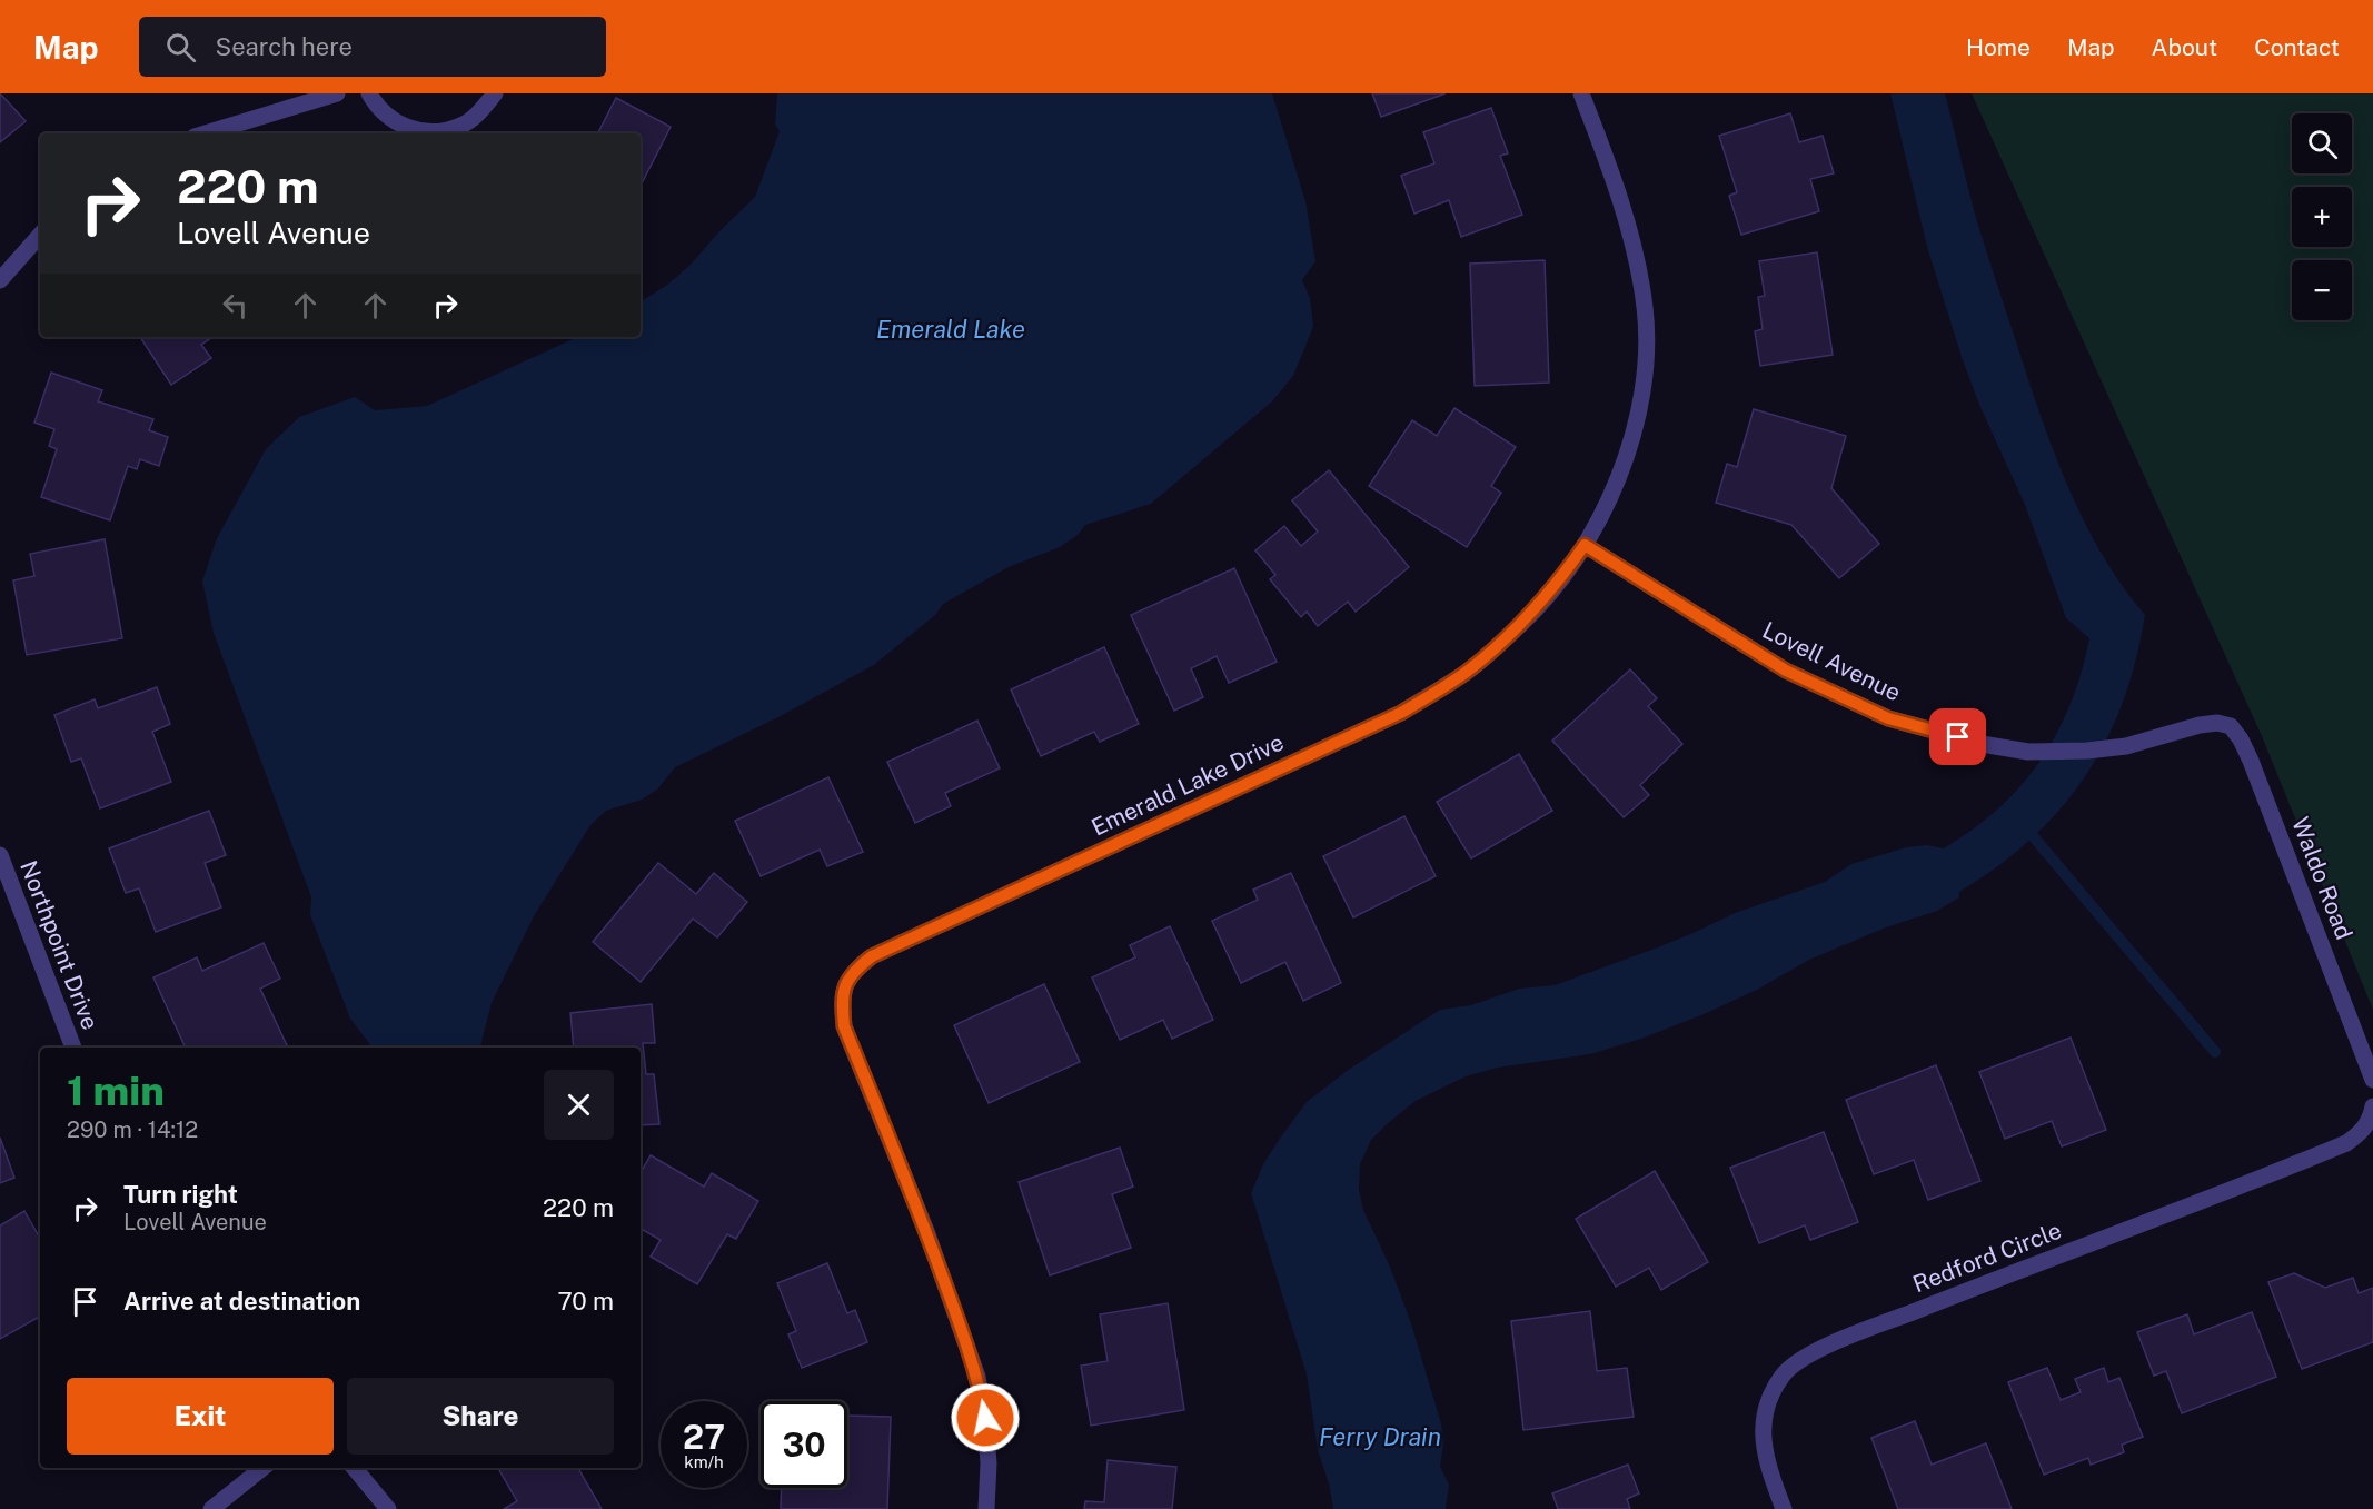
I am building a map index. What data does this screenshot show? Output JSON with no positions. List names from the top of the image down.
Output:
{
  "streets": {
    "street": [
      "Lovell Avenue",
      "Emerald Lake Drive",
      "Waldo Road",
      "Northpoint Drive",
      "Redford Circle"
    ]
  },
  "crossings": [
    ["Lovell Avenue", "Emerald Lake Drive"],
    ["Lovell Avenue", "Waldo Road"]
  ],
  "water": ["Emerald Lake", "Ferry Drain"],
  "page": {
    "header": "Map",
    "search": "Search here",
    "nav": [
      "Home",
      "Map",
      "About",
      "Contact"
    ],
    "map_buttons": ["+", "−"],
    "turn": ["220 m", "Lovell Avenue"],
    "heading": ["1 min", "290 m · 14:12"],
    "list": [
      {
        "name": "Turn right",
        "note": "Lovell Avenue",
        "value": "220 m"
      },
      {
        "name": "Arrive at destination",
        "value": "70 m"
      }
    ],
    "buttons": ["Exit", "Share"],
    "speed": "27 km/h",
    "limit": "30"
  }
}
